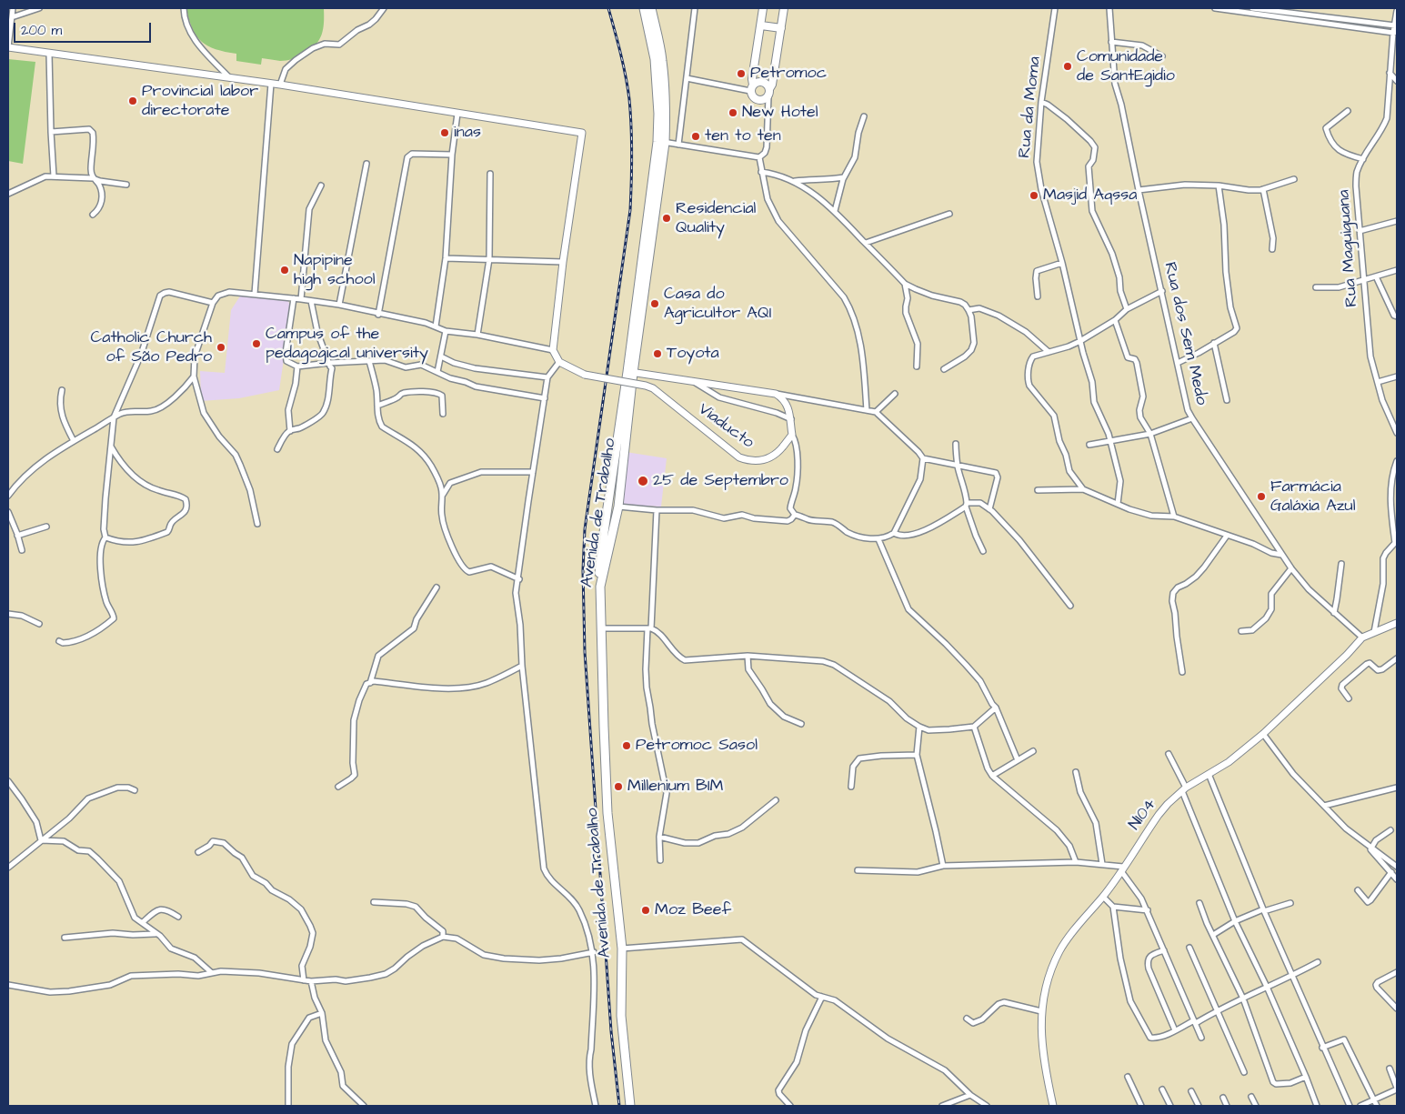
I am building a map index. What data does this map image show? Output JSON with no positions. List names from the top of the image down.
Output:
{
  "streets": {
    "highway": ["Avenida de Trabalho"],
    "street": [
      "Rua da Moma",
      "Rua Maguiguana",
      "Rua dos Sem Medo",
      "Viaducto",
      "N104"
    ]
  },
  "crossings": [
    ["Rua dos Sem Medo", "N104"],
    ["Viaducto", "Avenida de Trabalho"]
  ],
  "places": [
    "Comunidade de SantEgidio",
    "Petromoc",
    "Provincial labor directorate",
    "New Hotel",
    "inas",
    "ten to ten",
    "Masjid Aqssa",
    "Residencial Quality",
    "Napipine high school",
    "Casa do Agricultor AQI",
    "Campus of the pedagogical university",
    "Catholic Church of São Pedro",
    "Toyota",
    "25 de Septembro",
    "Farmácia Galáxia Azul",
    "Petromoc Sasol",
    "Millenium BIM",
    "Moz Beef"
  ],
  "scale_bar": "200 m"
}
